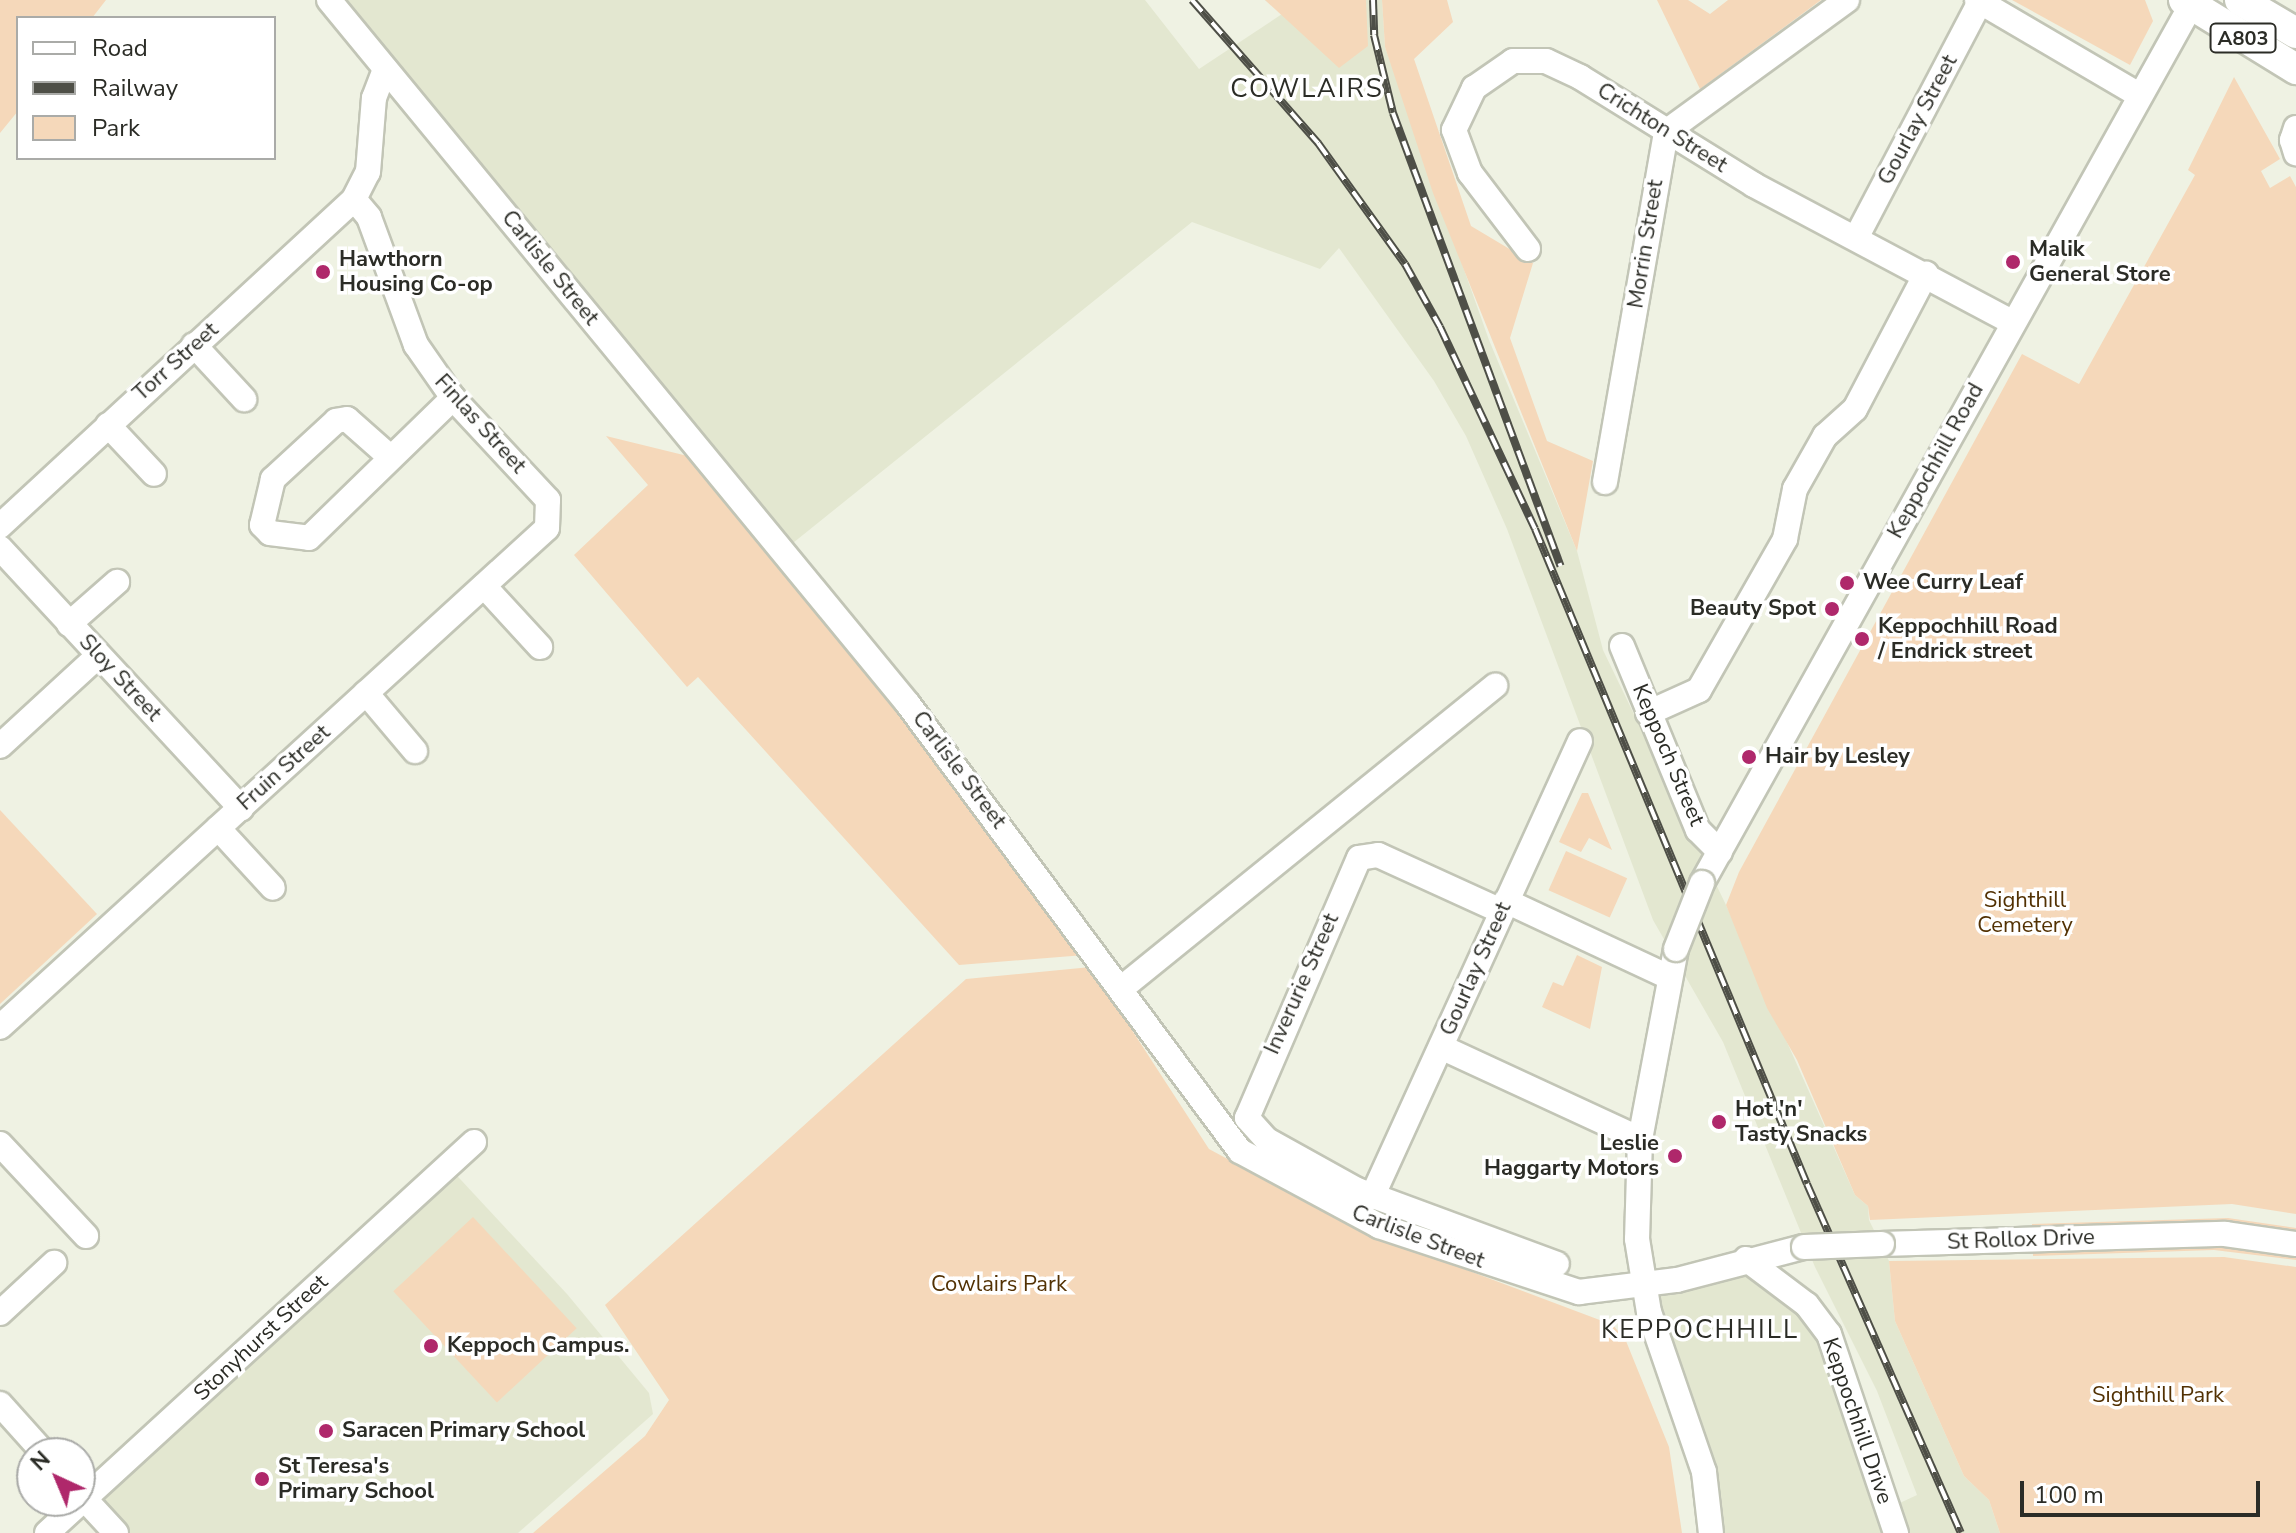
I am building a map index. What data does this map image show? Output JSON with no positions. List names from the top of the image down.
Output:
{
  "streets": {
    "main road": ["A803"],
    "street": [
      "Gourlay Street",
      "Crichton Street",
      "Morrin Street",
      "Carlisle Street",
      "Torr Street",
      "Finlas Street",
      "Keppochhill Road",
      "Sloy Street",
      "Keppoch Street",
      "Fruin Street",
      "Inverurie Street",
      "St Rollox Drive",
      "Stonyhurst Street",
      "Keppochhill Drive"
    ]
  },
  "crossings": [
    ["A803", "Keppochhill Road"],
    ["Gourlay Street", "Crichton Street"],
    ["Gourlay Street", "Carlisle Street"],
    ["Gourlay Street", "Inverurie Street"],
    ["Crichton Street", "Morrin Street"],
    ["Crichton Street", "Keppochhill Road"],
    ["Carlisle Street", "Keppochhill Road"],
    ["Carlisle Street", "Inverurie Street"],
    ["Torr Street", "Finlas Street"],
    ["Finlas Street", "Fruin Street"],
    ["Keppochhill Road", "Keppoch Street"],
    ["Sloy Street", "Fruin Street"],
    ["St Rollox Drive", "Keppochhill Drive"]
  ],
  "districts": ["COWLAIRS", "KEPPOCHHILL"],
  "parks": ["Sighthill Cemetery", "Cowlairs Park", "Sighthill Park"],
  "places": [
    "Malik General Store",
    "Hawthorn Housing Co-op",
    "Wee Curry Leaf",
    "Beauty Spot",
    "Keppochhill Road / Endrick street",
    "Hair by Lesley",
    "Hot 'n' Tasty Snacks",
    "Leslie Haggarty Motors",
    "Keppoch Campus.",
    "Saracen Primary School",
    "St Teresa's Primary School"
  ],
  "legend": ["Road", "Railway", "Park"],
  "scale_bar": "100 m",
  "north": "top left"
}
